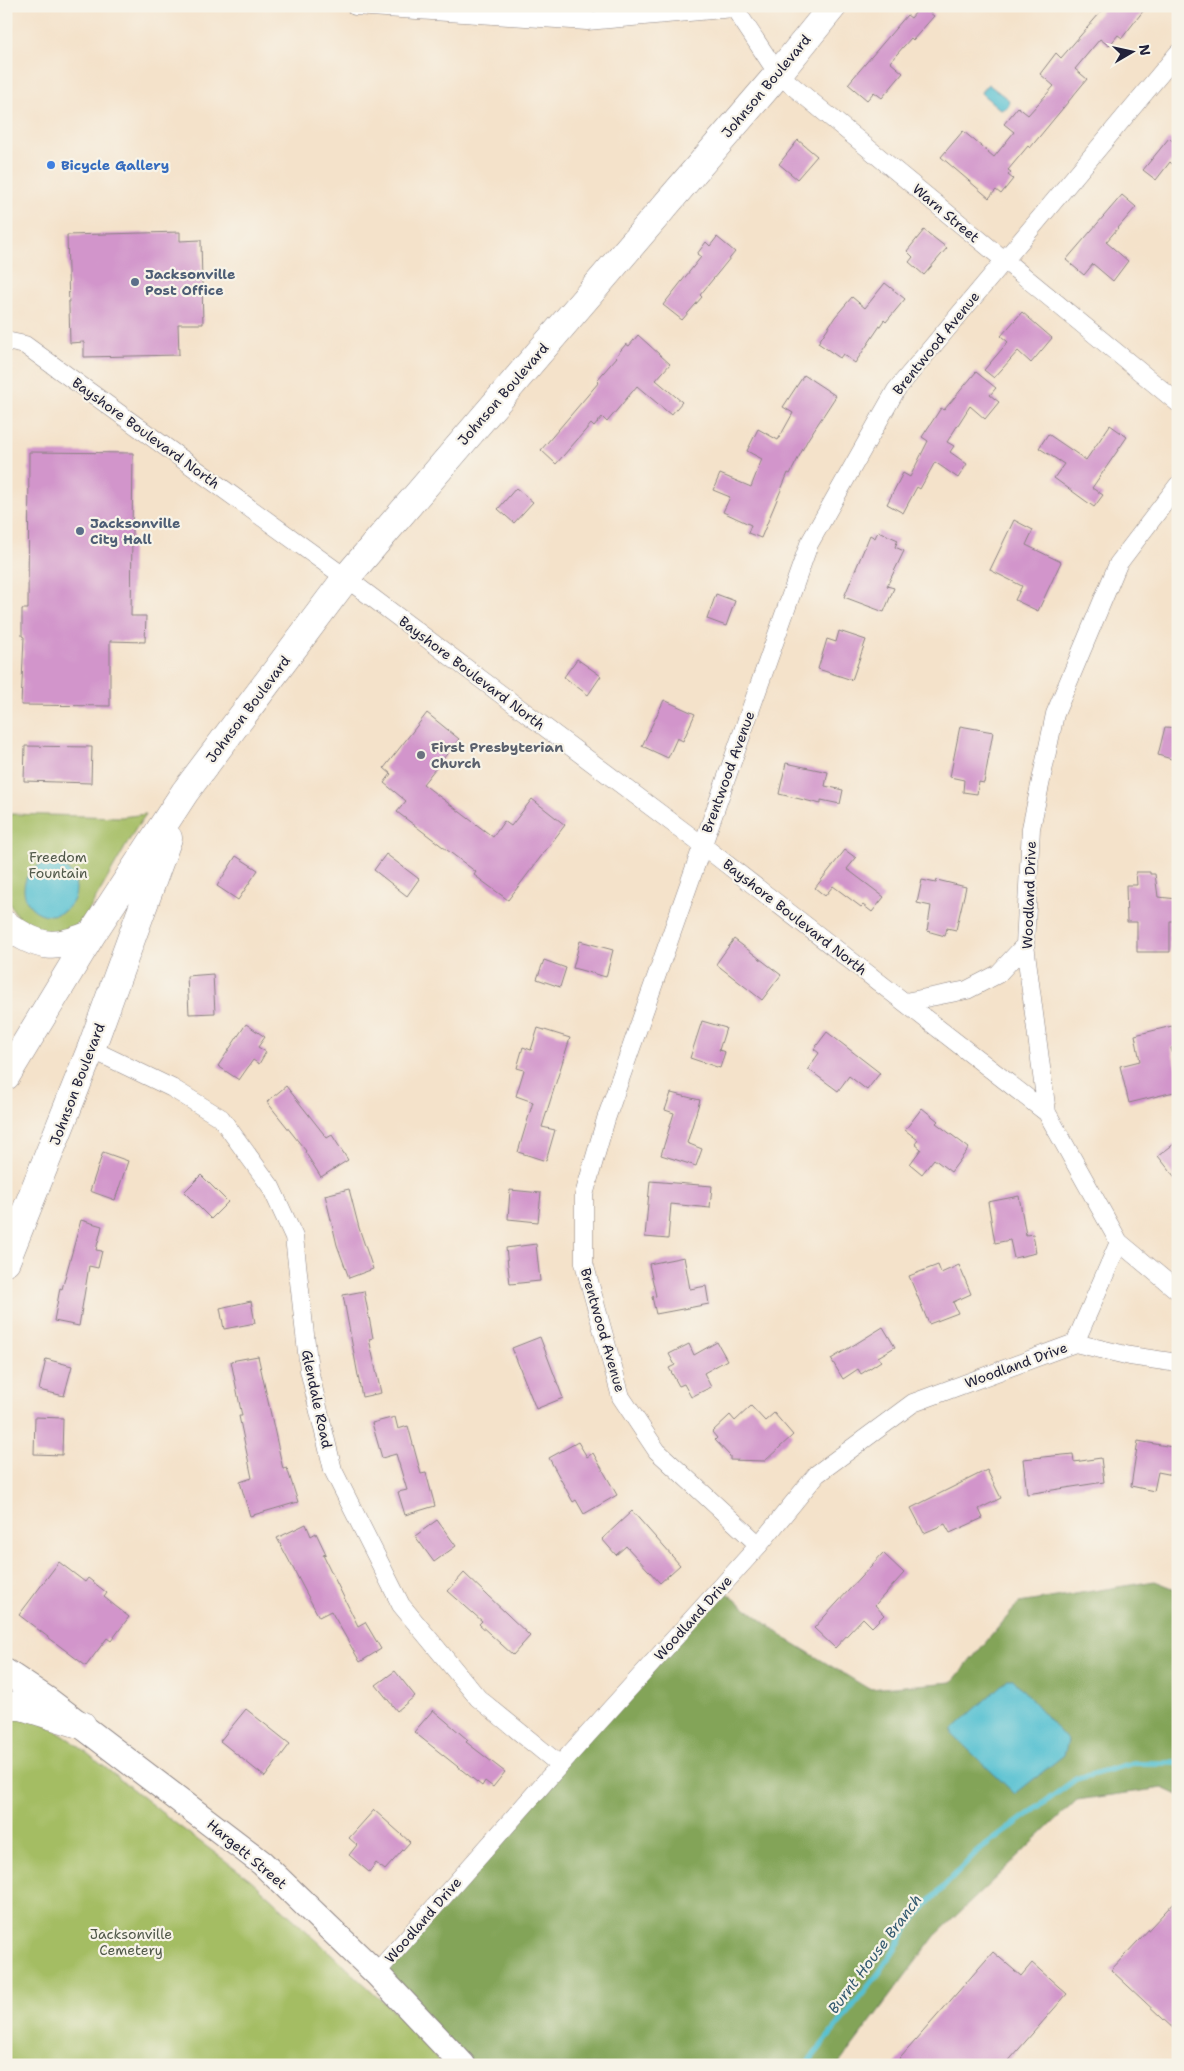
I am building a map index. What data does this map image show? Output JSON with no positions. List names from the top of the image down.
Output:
{
  "streets": {
    "main road": ["Johnson Boulevard", "Hargett Street"],
    "street": [
      "Warn Street",
      "Brentwood Avenue",
      "Bayshore Boulevard North",
      "Woodland Drive",
      "Glendale Road"
    ]
  },
  "crossings": [
    ["Johnson Boulevard", "Warn Street"],
    ["Johnson Boulevard", "Bayshore Boulevard North"],
    ["Johnson Boulevard", "Glendale Road"],
    ["Warn Street", "Brentwood Avenue"],
    ["Brentwood Avenue", "Bayshore Boulevard North"],
    ["Brentwood Avenue", "Woodland Drive"],
    ["Bayshore Boulevard North", "Woodland Drive"],
    ["Woodland Drive", "Glendale Road"],
    ["Woodland Drive", "Hargett Street"]
  ],
  "water": ["Burnt House Branch"],
  "parks": ["Freedom Fountain", "Jacksonville Cemetery"],
  "places": [
    "Bicycle Gallery",
    "Jacksonville Post Office",
    "Jacksonville City Hall",
    "First Presbyterian Church"
  ],
  "north": "right"
}
